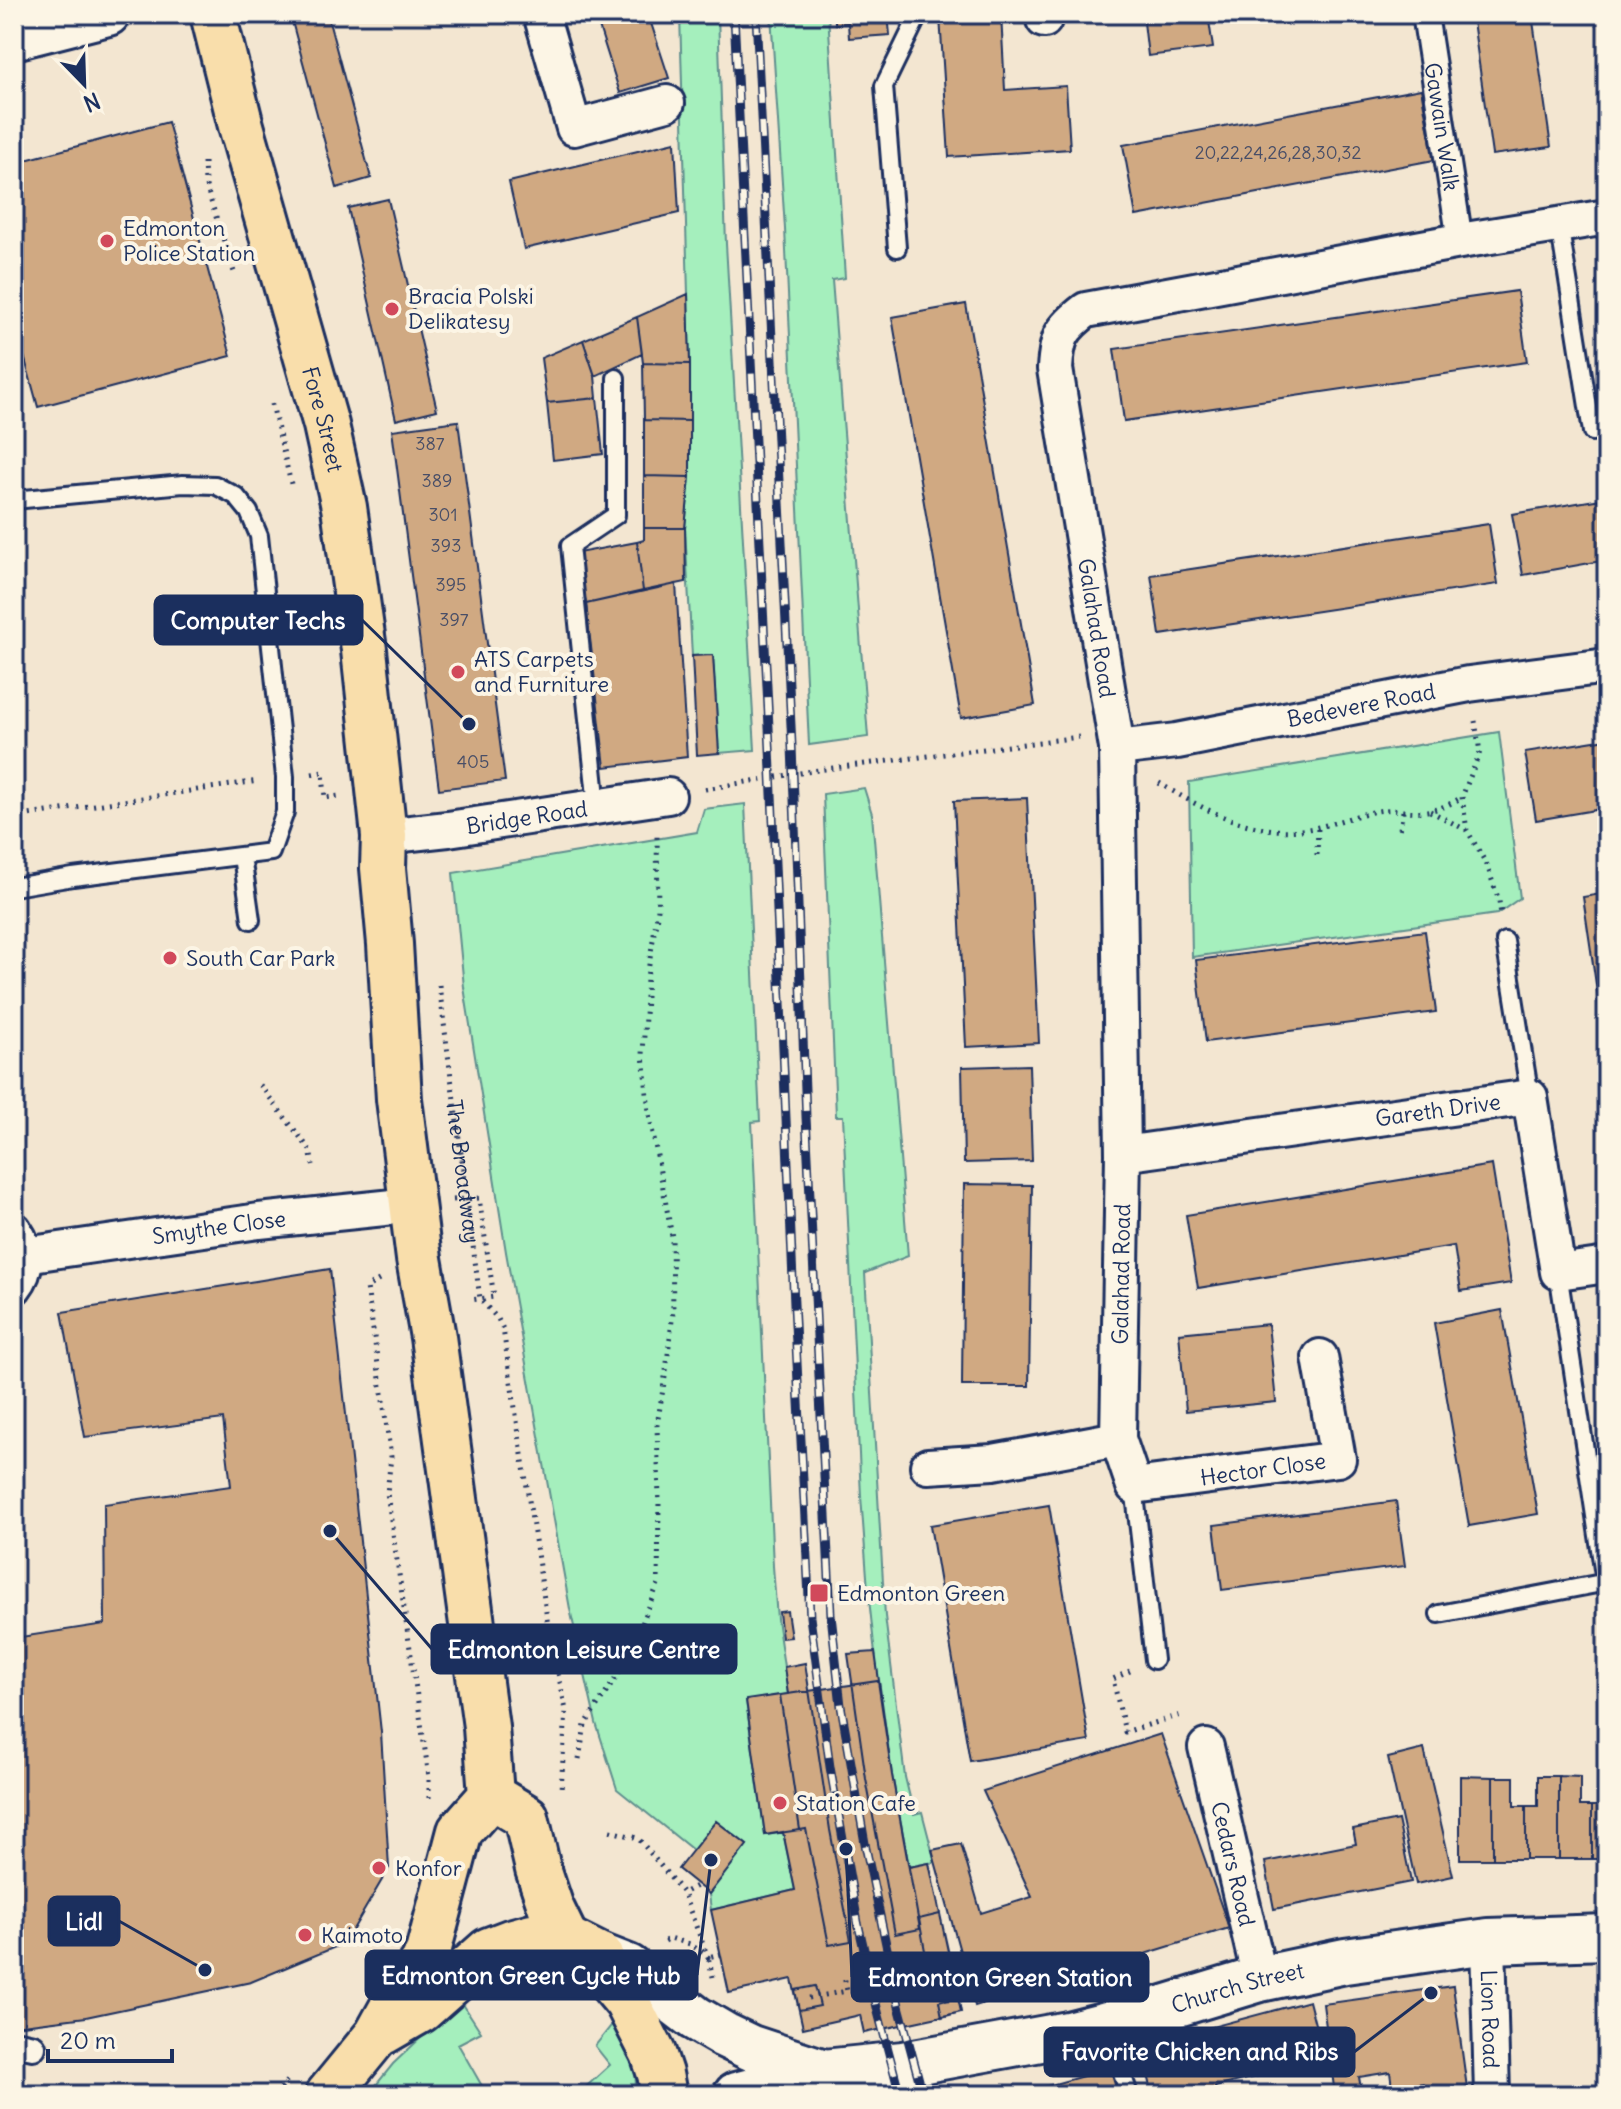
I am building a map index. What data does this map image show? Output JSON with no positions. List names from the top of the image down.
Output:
{
  "streets": {
    "main road": ["Fore Street", "Church Street"],
    "street": [
      "Gawain Walk",
      "Galahad Road",
      "Bedevere Road",
      "Bridge Road",
      "Gareth Drive",
      "Smythe Close",
      "Hector Close",
      "Cedars Road",
      "Lion Road"
    ],
    "path": ["The Broadway"]
  },
  "crossings": [
    ["Gawain Walk", "Galahad Road"],
    ["Fore Street", "Bridge Road"],
    ["Galahad Road", "Bedevere Road"],
    ["Galahad Road", "Gareth Drive"],
    ["Galahad Road", "Hector Close"],
    ["Cedars Road", "Church Street"],
    ["Church Street", "Lion Road"]
  ],
  "places": {
    "other": [
      "Edmonton Police Station",
      "Bracia Polski Delikatesy",
      "ATS Carpets and Furniture",
      "Computer Techs",
      "South Car Park",
      "Edmonton Leisure Centre",
      "Station Cafe",
      "Edmonton Green Station",
      "Edmonton Green Cycle Hub",
      "Konfor",
      "Kaimoto",
      "Lidl",
      "Favorite Chicken and Ribs"
    ],
    "transit": ["Edmonton Green"]
  },
  "house_numbers": [
    "20,22,24,26,28,30,32",
    "387",
    "389",
    "301",
    "393",
    "395",
    "397",
    "405"
  ],
  "scale_bar": "20 m",
  "north": "bottom right"
}
